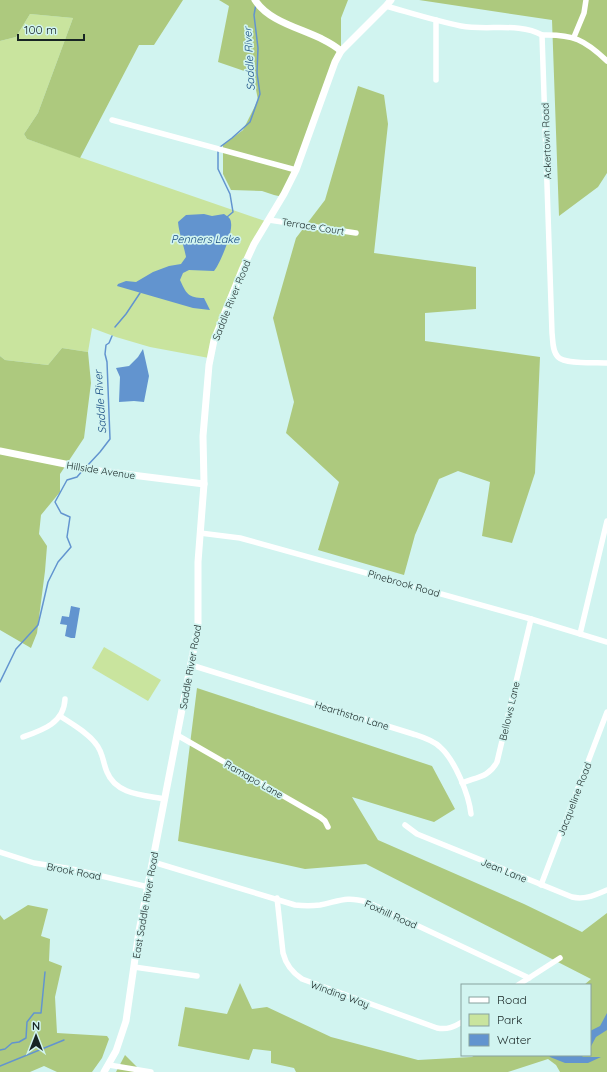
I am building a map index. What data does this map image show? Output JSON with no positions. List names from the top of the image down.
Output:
{
  "streets": {
    "main road": ["Saddle River Road", "Hillside Avenue", "East Saddle River Road"],
    "street": [
      "Ackertown Road",
      "Terrace Court",
      "Pinebrook Road",
      "Bellows Lane",
      "Hearthston Lane",
      "Ramapo Lane",
      "Jacqueline Road",
      "Jean Lane",
      "Brook Road",
      "Foxhill Road",
      "Winding Way"
    ]
  },
  "crossings": [
    ["Terrace Court", "Saddle River Road"],
    ["Saddle River Road", "Hillside Avenue"],
    ["Saddle River Road", "Pinebrook Road"],
    ["Saddle River Road", "Hearthston Lane"],
    ["Saddle River Road", "Ramapo Lane"],
    ["Saddle River Road", "East Saddle River Road"],
    ["Pinebrook Road", "Bellows Lane"],
    ["Bellows Lane", "Hearthston Lane"],
    ["Ramapo Lane", "East Saddle River Road"],
    ["Jacqueline Road", "Jean Lane"],
    ["Brook Road", "East Saddle River Road"],
    ["East Saddle River Road", "Foxhill Road"],
    ["Foxhill Road", "Winding Way"]
  ],
  "water": ["Saddle River", "Penners Lake"],
  "legend": ["Road", "Park", "Water"],
  "scale_bar": "100 m",
  "north": "top"
}
